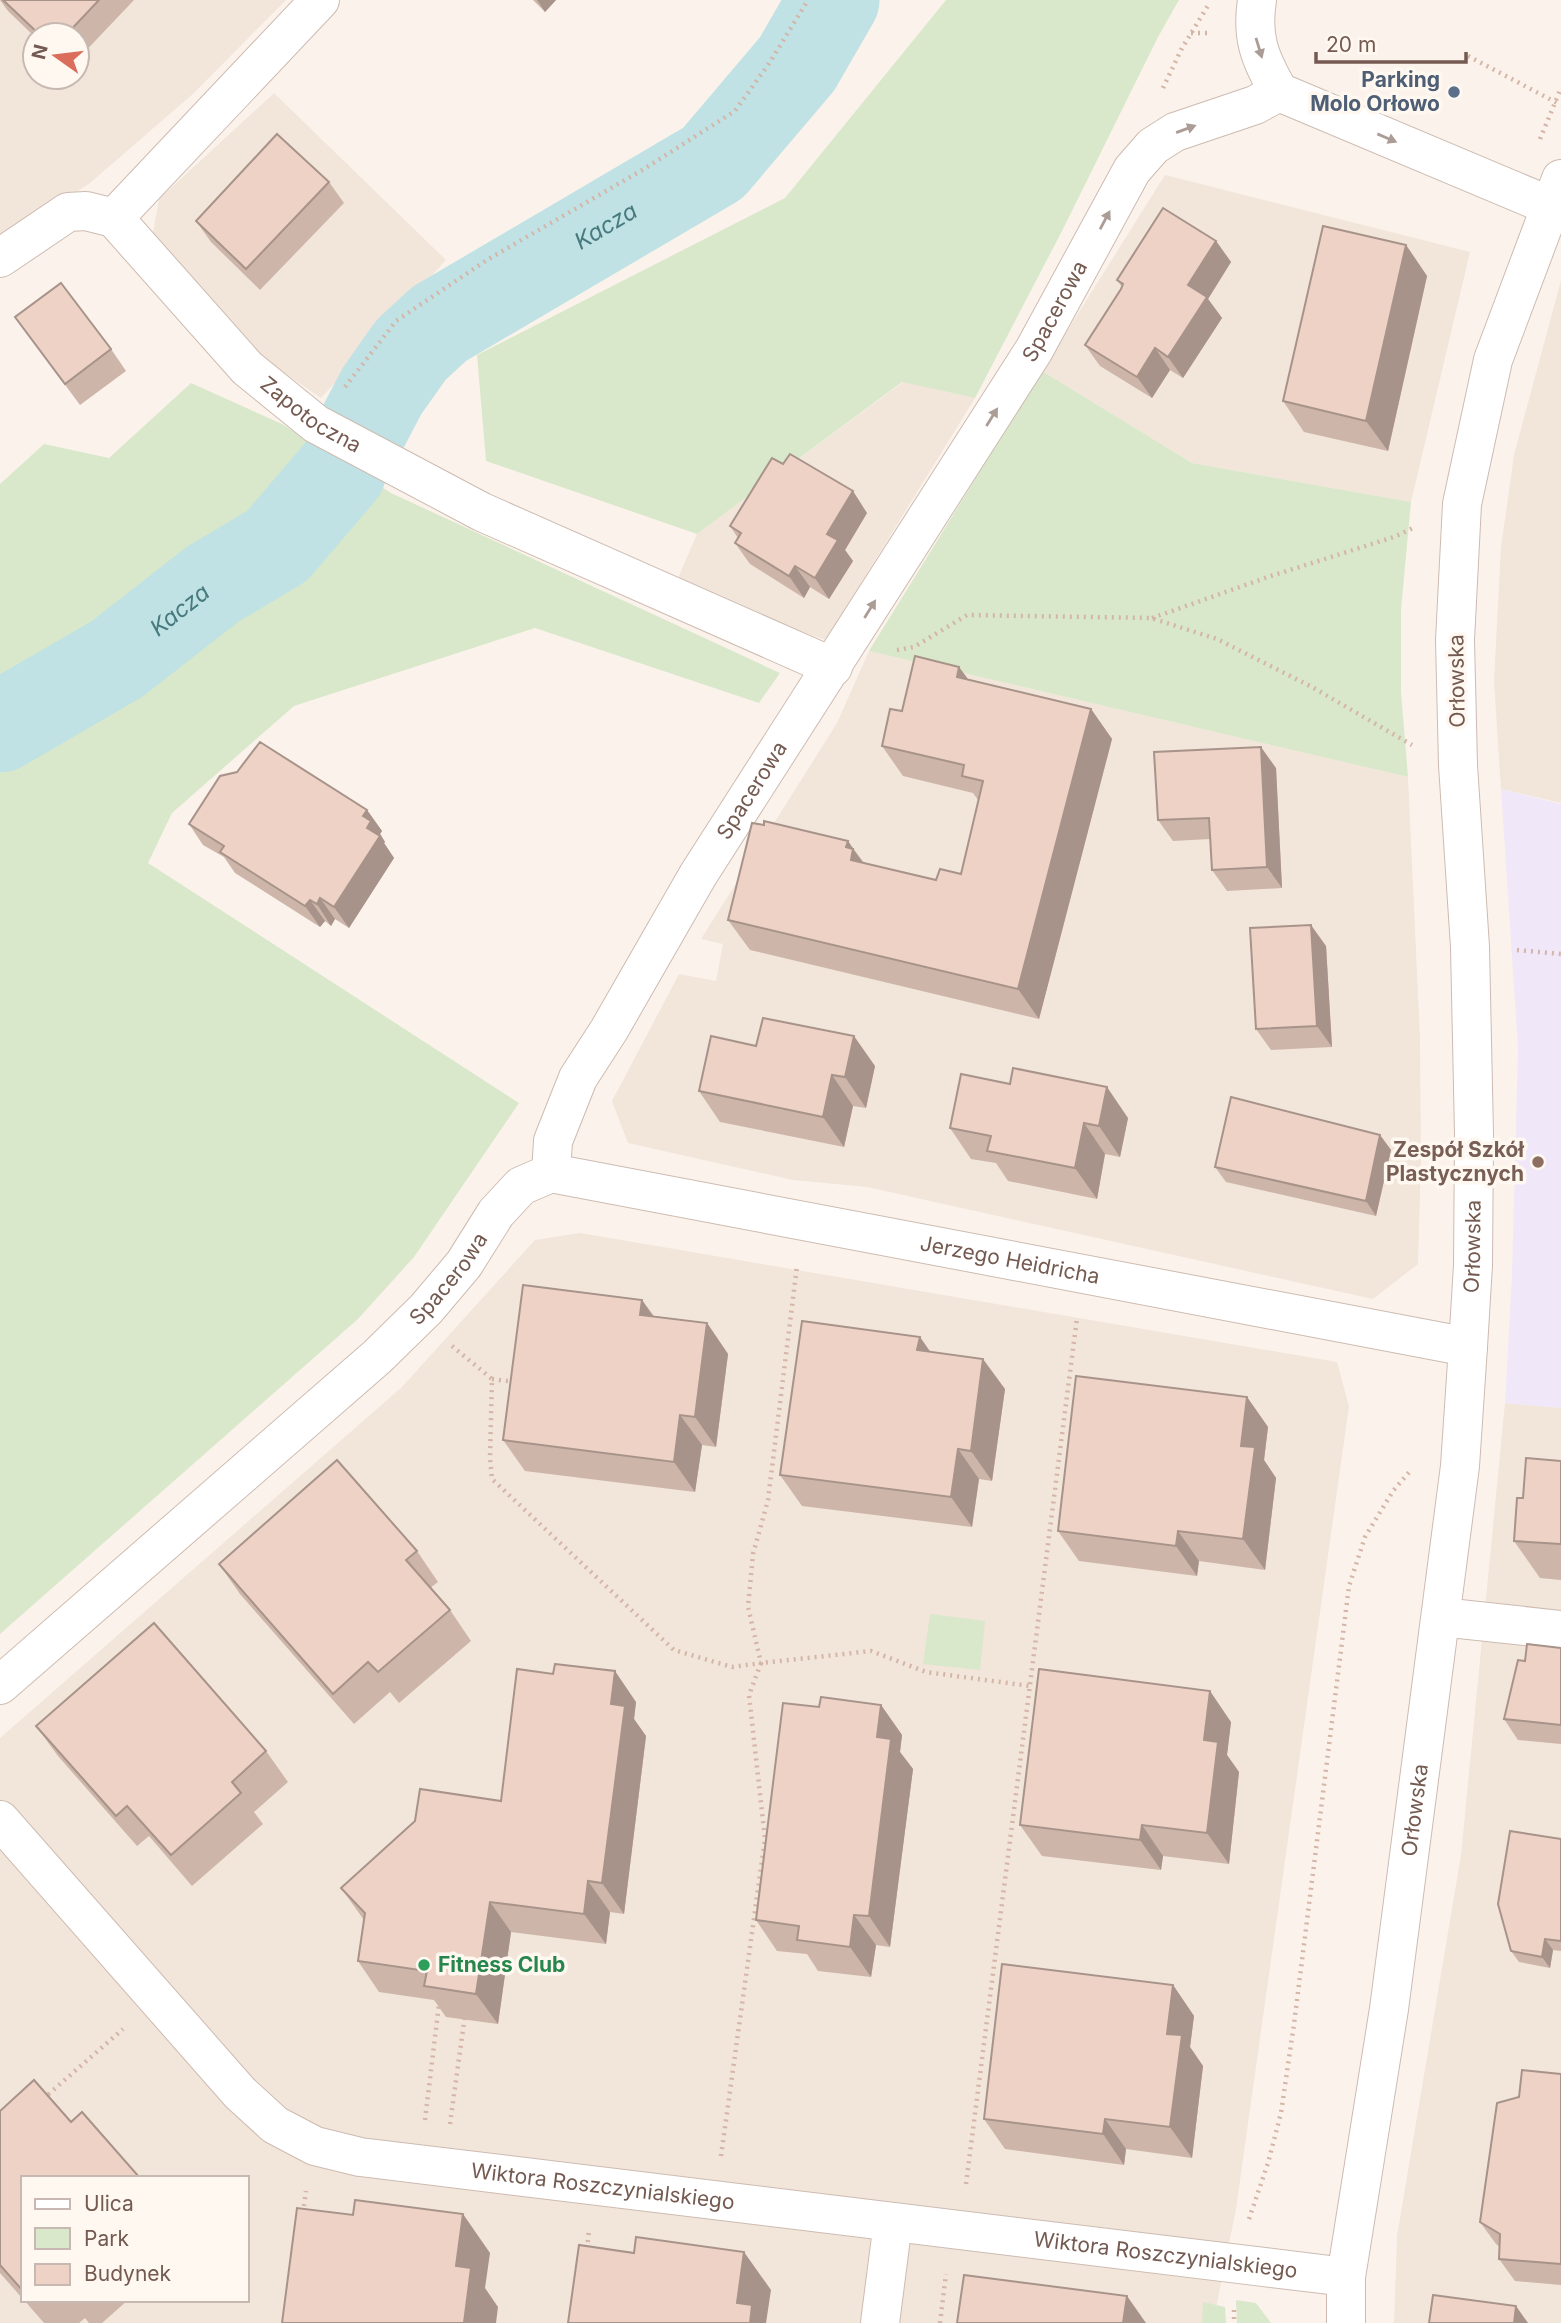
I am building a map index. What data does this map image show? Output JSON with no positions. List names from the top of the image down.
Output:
{
  "streets": {
    "street": [
      "Spacerowa",
      "Zapotoczna",
      "Orłowska",
      "Jerzego Heidricha",
      "Wiktora Roszczynialskiego"
    ]
  },
  "crossings": [
    ["Spacerowa", "Zapotoczna"],
    ["Spacerowa", "Jerzego Heidricha"],
    ["Orłowska", "Jerzego Heidricha"],
    ["Orłowska", "Wiktora Roszczynialskiego"]
  ],
  "water": ["Kacza"],
  "places": ["Parking Molo Orłowo", "Zespół Szkół Plastycznych", "Fitness Club"],
  "legend": ["Ulica", "Park", "Budynek"],
  "scale_bar": "20 m",
  "north": "left"
}
